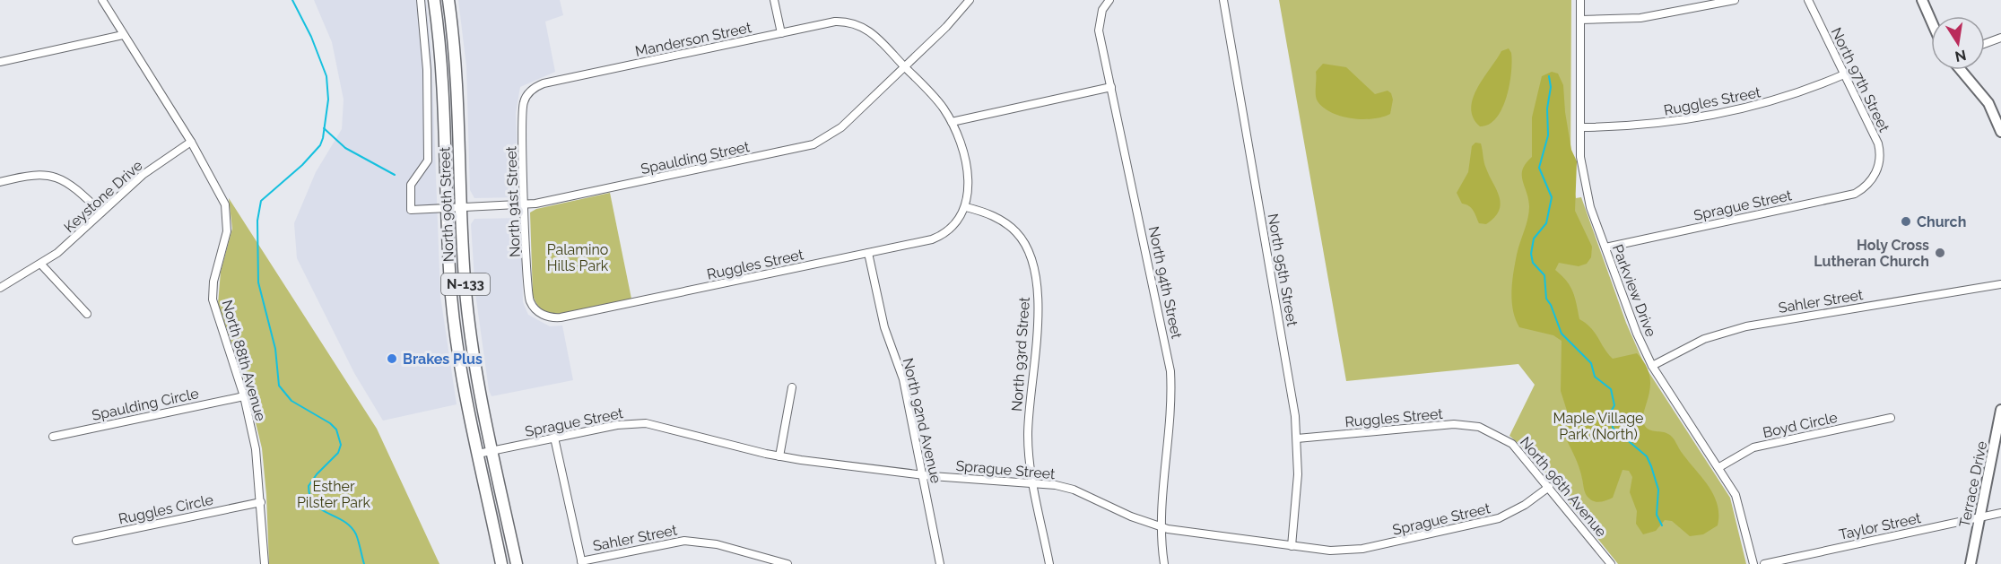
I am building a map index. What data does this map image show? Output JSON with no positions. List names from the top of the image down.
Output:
{
  "streets": {
    "main road": ["North 90th Street", "N-133"],
    "street": [
      "Manderson Street",
      "North 97th Street",
      "Ruggles Street",
      "Spaulding Street",
      "Keystone Drive",
      "North 91st Street",
      "Sprague Street",
      "North 95th Street",
      "North 94th Street",
      "Parkview Drive",
      "Sahler Street",
      "North 93rd Street",
      "North 88th Avenue",
      "Spaulding Circle",
      "North 92nd Avenue",
      "Boyd Circle",
      "Terrace Drive",
      "North 96th Avenue",
      "Ruggles Circle",
      "Taylor Street"
    ]
  },
  "crossings": [
    ["Manderson Street", "Spaulding Street"],
    ["Manderson Street", "North 91st Street"],
    ["North 97th Street", "Ruggles Street"],
    ["North 97th Street", "Sprague Street"],
    ["Ruggles Street", "North 91st Street"],
    ["Ruggles Street", "North 95th Street"],
    ["Ruggles Street", "Parkview Drive"],
    ["Ruggles Street", "North 93rd Street"],
    ["Ruggles Street", "North 92nd Avenue"],
    ["Ruggles Street", "North 96th Avenue"],
    ["Spaulding Street", "North 91st Street"],
    ["Spaulding Street", "North 90th Street"],
    ["Keystone Drive", "North 88th Avenue"],
    ["North 90th Street", "Sprague Street"],
    ["Sprague Street", "North 95th Street"],
    ["Sprague Street", "North 94th Street"],
    ["Sprague Street", "Parkview Drive"],
    ["Sprague Street", "North 93rd Street"],
    ["Sprague Street", "North 92nd Avenue"],
    ["Sprague Street", "North 96th Avenue"],
    ["Parkview Drive", "Sahler Street"],
    ["Parkview Drive", "Boyd Circle"],
    ["North 88th Avenue", "Spaulding Circle"],
    ["North 88th Avenue", "Ruggles Circle"],
    ["Terrace Drive", "Taylor Street"]
  ],
  "parks": ["Palamino Hills Park", "Maple Village Park (North)", "Esther Pilster Park"],
  "places": ["Church", "Holy Cross Lutheran Church", "Brakes Plus"],
  "north": "bottom"
}
